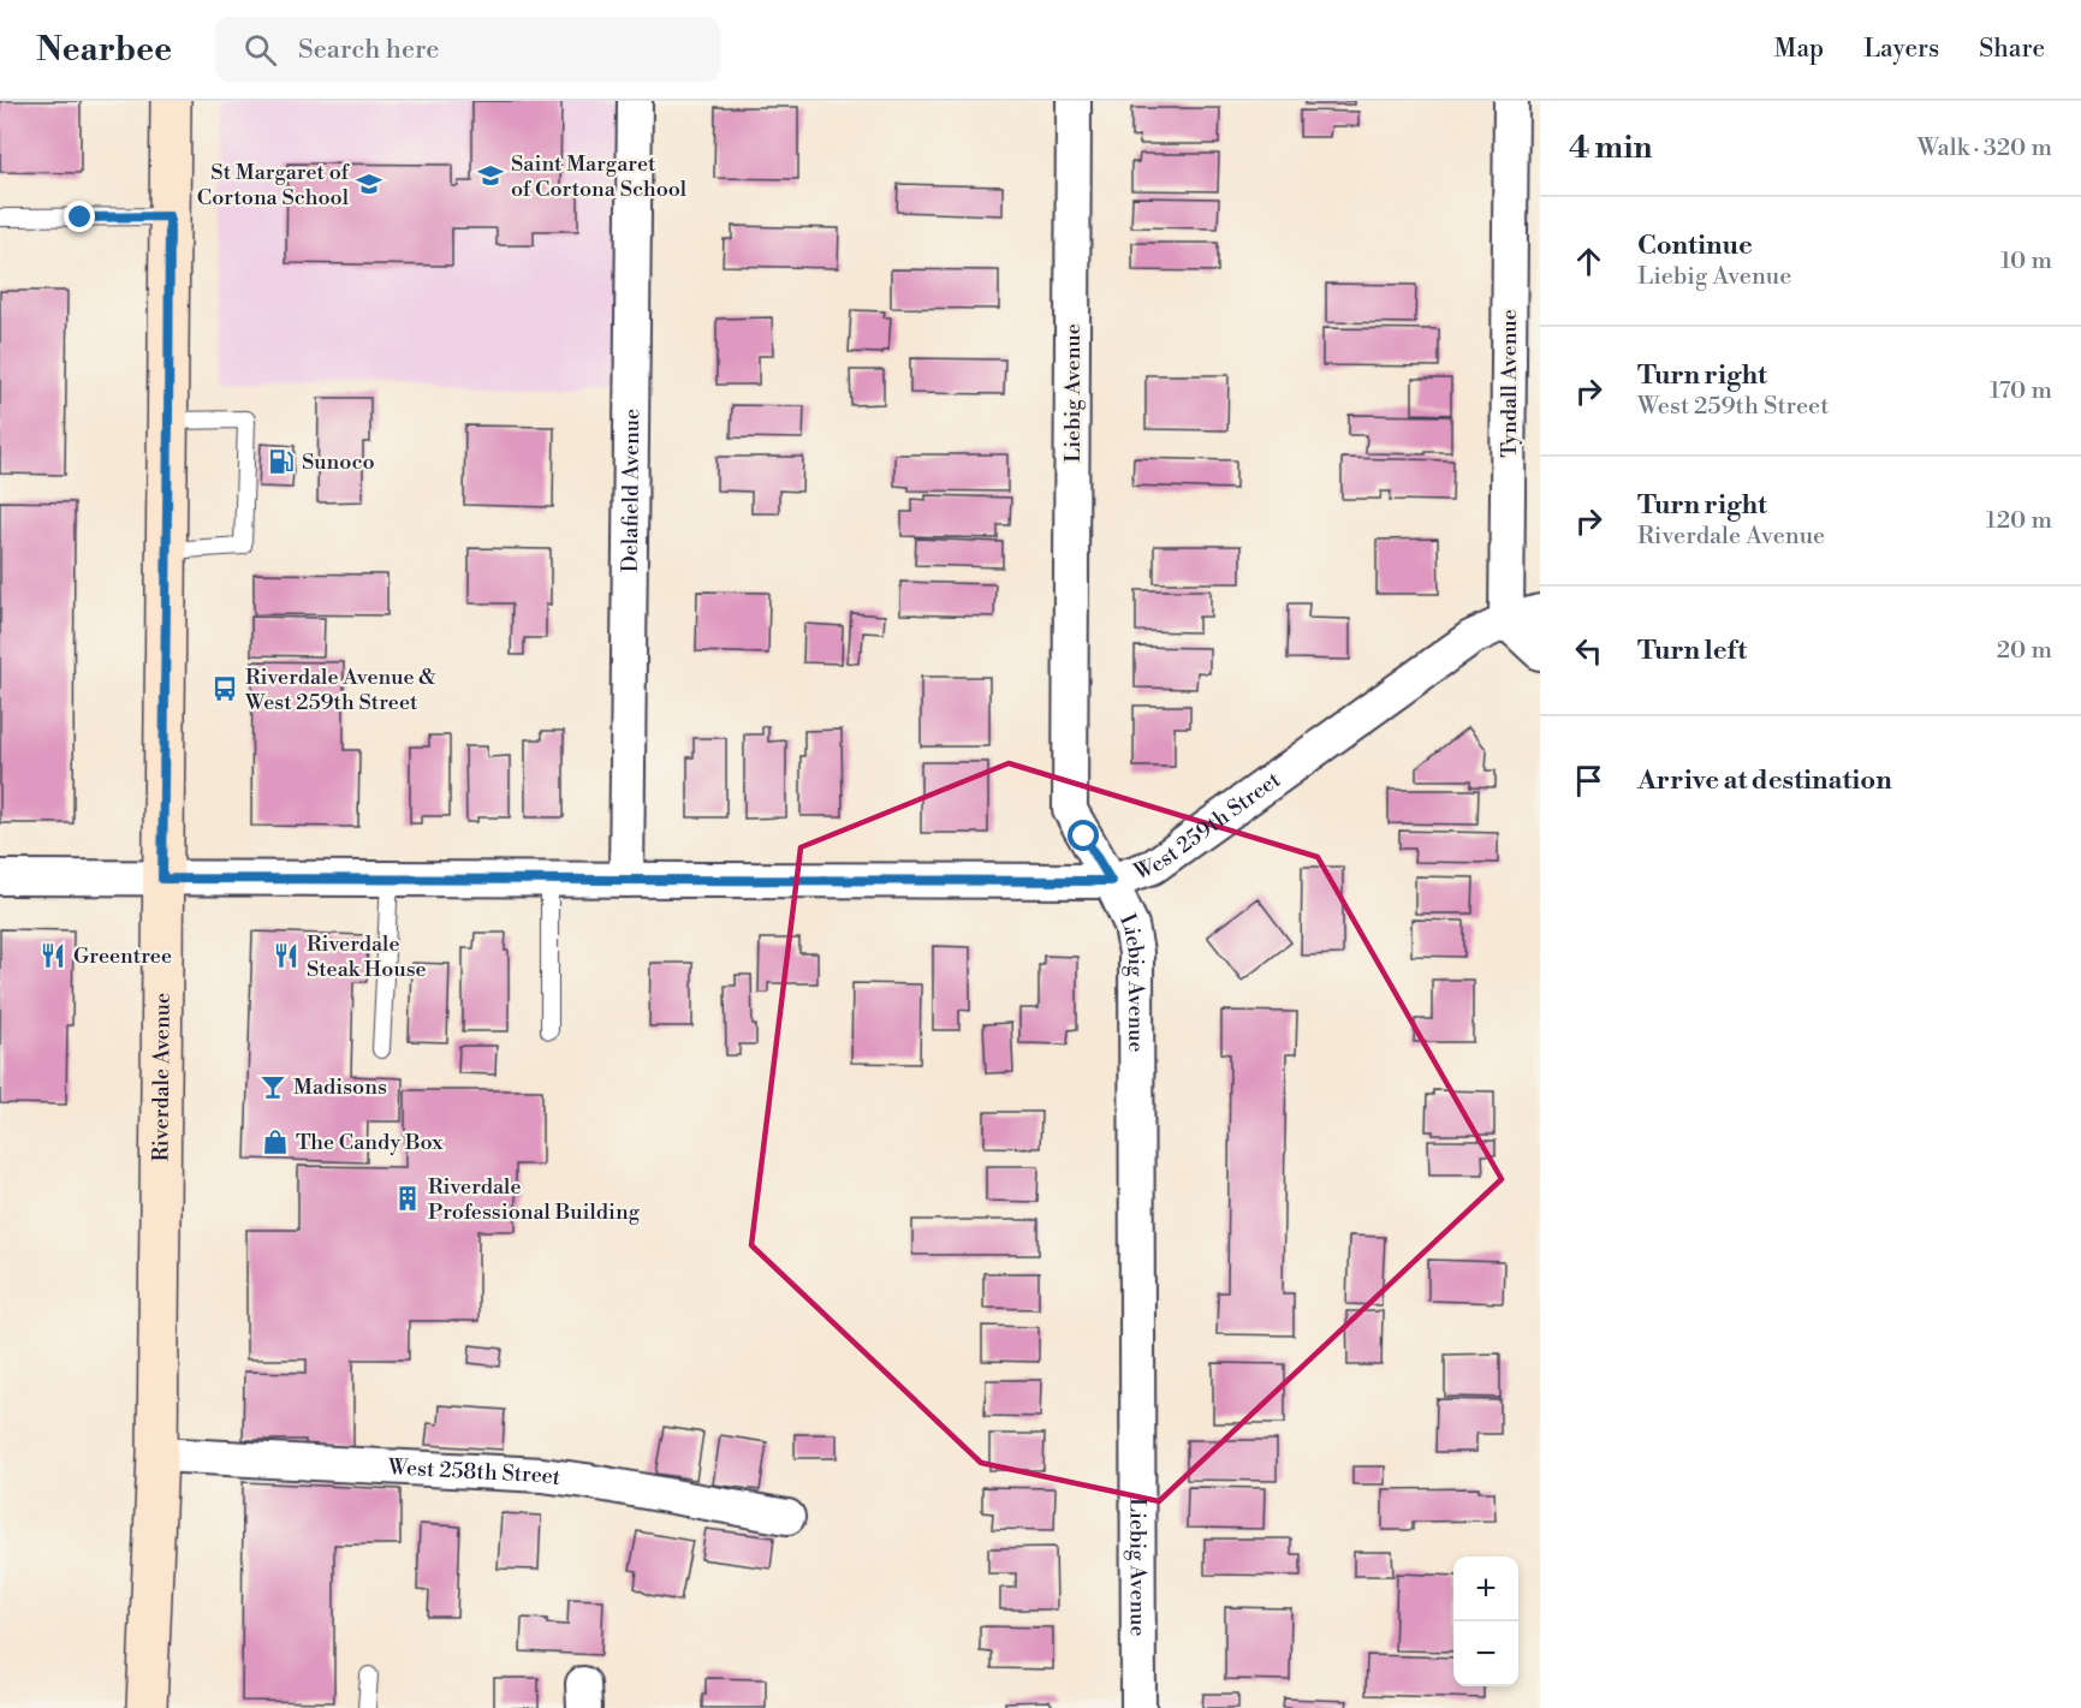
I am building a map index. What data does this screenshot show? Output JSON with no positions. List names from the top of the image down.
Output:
{
  "streets": {
    "main road": ["Riverdale Avenue"],
    "street": [
      "Tyndall Avenue",
      "Liebig Avenue",
      "Delafield Avenue",
      "West 259th Street",
      "West 258th Street"
    ]
  },
  "crossings": [
    ["Tyndall Avenue", "West 259th Street"],
    ["Liebig Avenue", "West 259th Street"],
    ["Delafield Avenue", "West 259th Street"],
    ["West 259th Street", "Riverdale Avenue"],
    ["Riverdale Avenue", "West 258th Street"]
  ],
  "places": {
    "school or university": ["Saint Margaret of Cortona School", "St Margaret of Cortona School"],
    "fuel station": ["Sunoco"],
    "bus stop": ["Riverdale Avenue & West 259th Street"],
    "restaurant": ["Greentree", "Riverdale Steak House"],
    "bar": ["Madisons"],
    "shop": ["The Candy Box"],
    "building": ["Riverdale Professional Building"]
  },
  "page": {
    "header": "Nearbee",
    "search": "Search here",
    "nav": ["Map", "Layers", "Share"],
    "heading": ["4 min", "Walk · 320 m"],
    "list": [
      ["Continue", "Liebig Avenue", "10 m"],
      ["Turn right", "West 259th Street", "170 m"],
      ["Turn right", "Riverdale Avenue", "120 m"],
      ["Turn left", "20 m"],
      "Arrive at destination"
    ],
    "map_buttons": ["+", "−"]
  }
}
